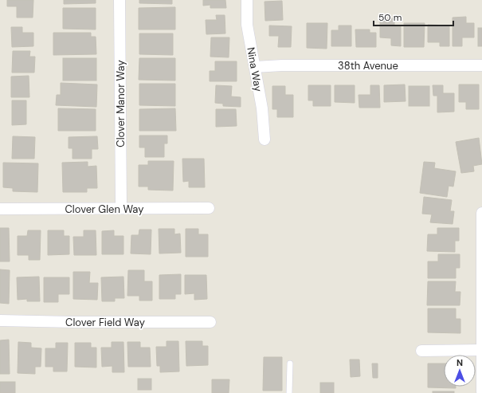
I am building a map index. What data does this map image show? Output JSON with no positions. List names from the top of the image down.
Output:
{
  "streets": {
    "street": [
      "38th Avenue",
      "Nina Way",
      "Clover Manor Way",
      "Clover Glen Way",
      "Clover Field Way"
    ]
  },
  "crossings": [
    ["38th Avenue", "Nina Way"],
    ["Clover Manor Way", "Clover Glen Way"]
  ],
  "scale_bar": "50 m",
  "north": "top"
}
